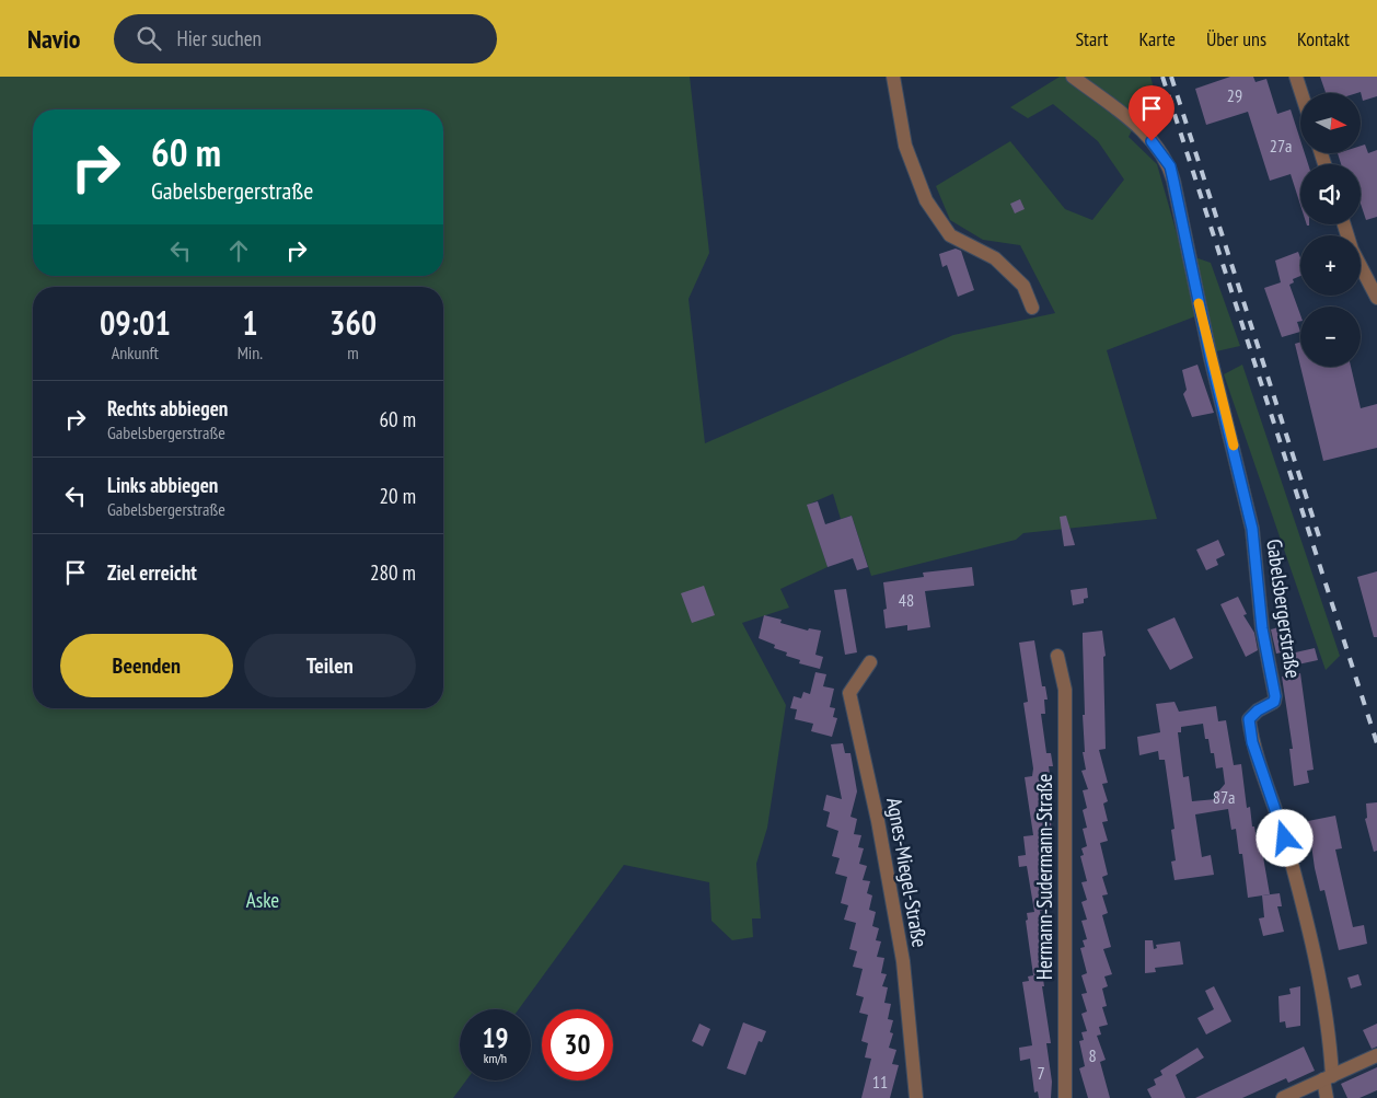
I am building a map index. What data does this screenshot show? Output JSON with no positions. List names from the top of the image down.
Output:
{
  "streets": {
    "street": ["Gabelsbergerstraße", "Agnes-Miegel-Straße", "Hermann-Sudermann-Straße"]
  },
  "parks": ["Aske"],
  "house_numbers": [
    "29",
    "27a",
    "48",
    "87a",
    "8",
    "7",
    "11"
  ],
  "north": "right",
  "page": {
    "header": "Navio",
    "search": "Hier suchen",
    "nav": [
      "Start",
      "Karte",
      "Über uns",
      "Kontakt"
    ],
    "map_buttons": ["+", "−"],
    "turn": ["60 m", "Gabelsbergerstraße"],
    "eta": [
      "09:01",
      "Ankunft",
      "1",
      "Min.",
      "360",
      "m"
    ],
    "list": [
      {
        "name": "Rechts abbiegen",
        "note": "Gabelsbergerstraße",
        "value": "60 m"
      },
      {
        "name": "Links abbiegen",
        "note": "Gabelsbergerstraße",
        "value": "20 m"
      },
      {
        "name": "Ziel erreicht",
        "value": "280 m"
      }
    ],
    "buttons": ["Beenden", "Teilen"],
    "speed": "19 km/h",
    "limit": "30"
  }
}
